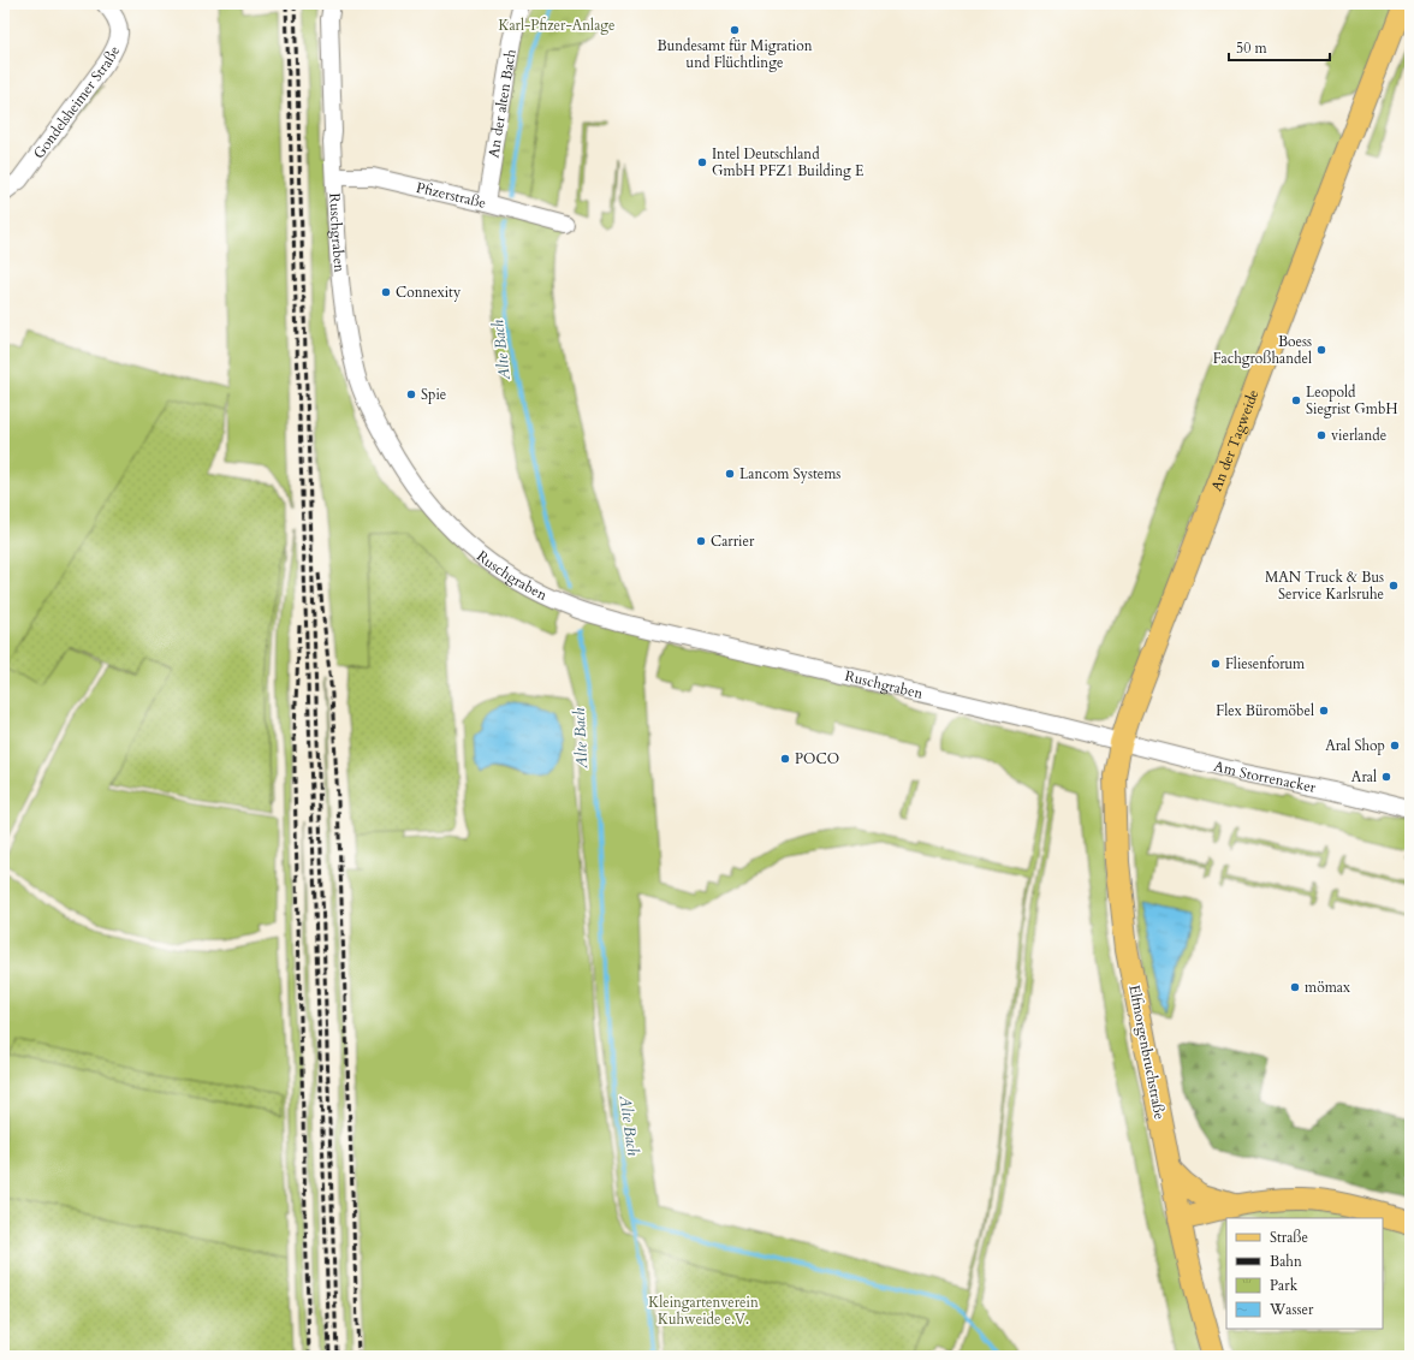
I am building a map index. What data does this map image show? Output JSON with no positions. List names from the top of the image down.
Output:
{
  "streets": {
    "main road": ["An der Tagweide", "Elfmorgenbruchstraße"],
    "street": [
      "Gondelsheimer Straße",
      "An der alten Bach",
      "Pfizerstraße",
      "Ruschgraben",
      "Am Storrenacker"
    ]
  },
  "crossings": [
    ["An der alten Bach", "Pfizerstraße"],
    ["Pfizerstraße", "Ruschgraben"],
    ["Ruschgraben", "An der Tagweide"],
    ["Ruschgraben", "Am Storrenacker"],
    ["Ruschgraben", "Elfmorgenbruchstraße"],
    ["An der Tagweide", "Am Storrenacker"],
    ["An der Tagweide", "Elfmorgenbruchstraße"],
    ["Am Storrenacker", "Elfmorgenbruchstraße"]
  ],
  "water": ["Alte Bach"],
  "parks": ["Karl-Pfizer-Anlage", "Kleingartenverein Kuhweide e.V."],
  "places": [
    "Bundesamt für Migration und Flüchtlinge",
    "Intel Deutschland GmbH PFZ1 Building E",
    "Connexity",
    "Boess Fachgroßhandel",
    "Spie",
    "Leopold Siegrist GmbH",
    "vierlande",
    "Lancom Systems",
    "Carrier",
    "MAN Truck & Bus Service Karlsruhe",
    "Fliesenforum",
    "Flex Büromöbel",
    "Aral Shop",
    "POCO",
    "Aral",
    "mömax"
  ],
  "legend": [
    "Straße",
    "Bahn",
    "Park",
    "Wasser"
  ],
  "scale_bar": "50 m"
}
